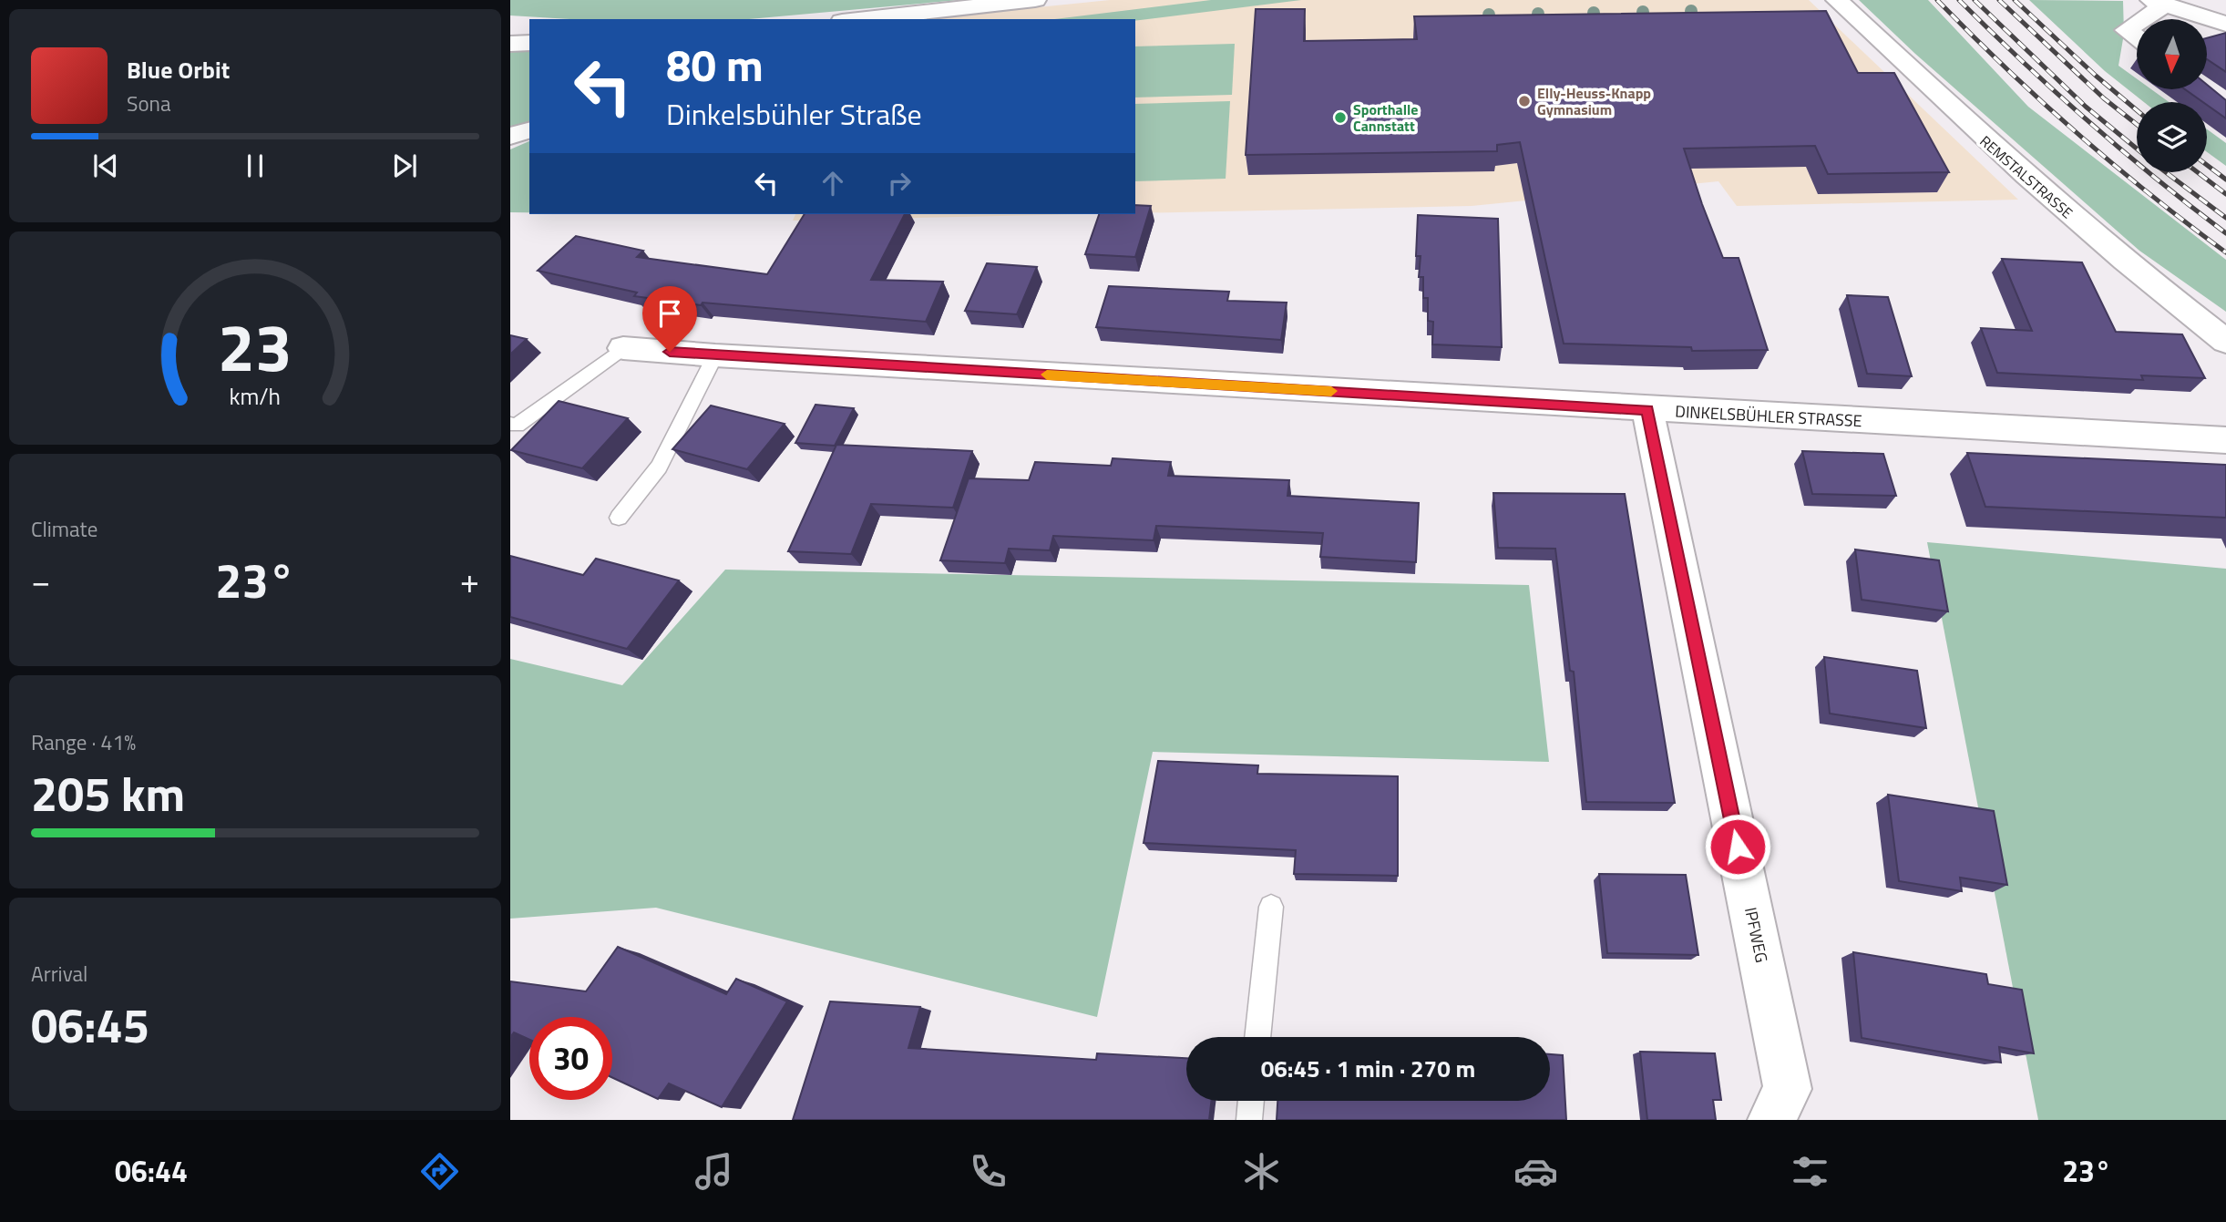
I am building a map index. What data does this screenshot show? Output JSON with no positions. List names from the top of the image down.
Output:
{
  "streets": {
    "street": ["REMSTALSTRASSE", "DINKELSBÜHLER STRASSE", "IPFWEG"]
  },
  "crossings": [
    ["DINKELSBÜHLER STRASSE", "IPFWEG"]
  ],
  "places": ["Elly-Heuss-Knapp Gymnasium", "Sporthalle Cannstatt"],
  "north": "bottom",
  "page": {
    "turn": ["80 m", "Dinkelsbühler Straße"],
    "song": ["Blue Orbit", "Sona"],
    "tile": [
      "Climate",
      ["Range · 41%", "205 km"],
      ["Arrival", "06:45"]
    ],
    "heat": ["−", "23°", "+"],
    "limit": "30",
    "trip": "06:45 · 1 min · 270 m",
    "tabs": ["06:44", "23°"],
    "gauge": ["23", "km/h"]
  }
}
